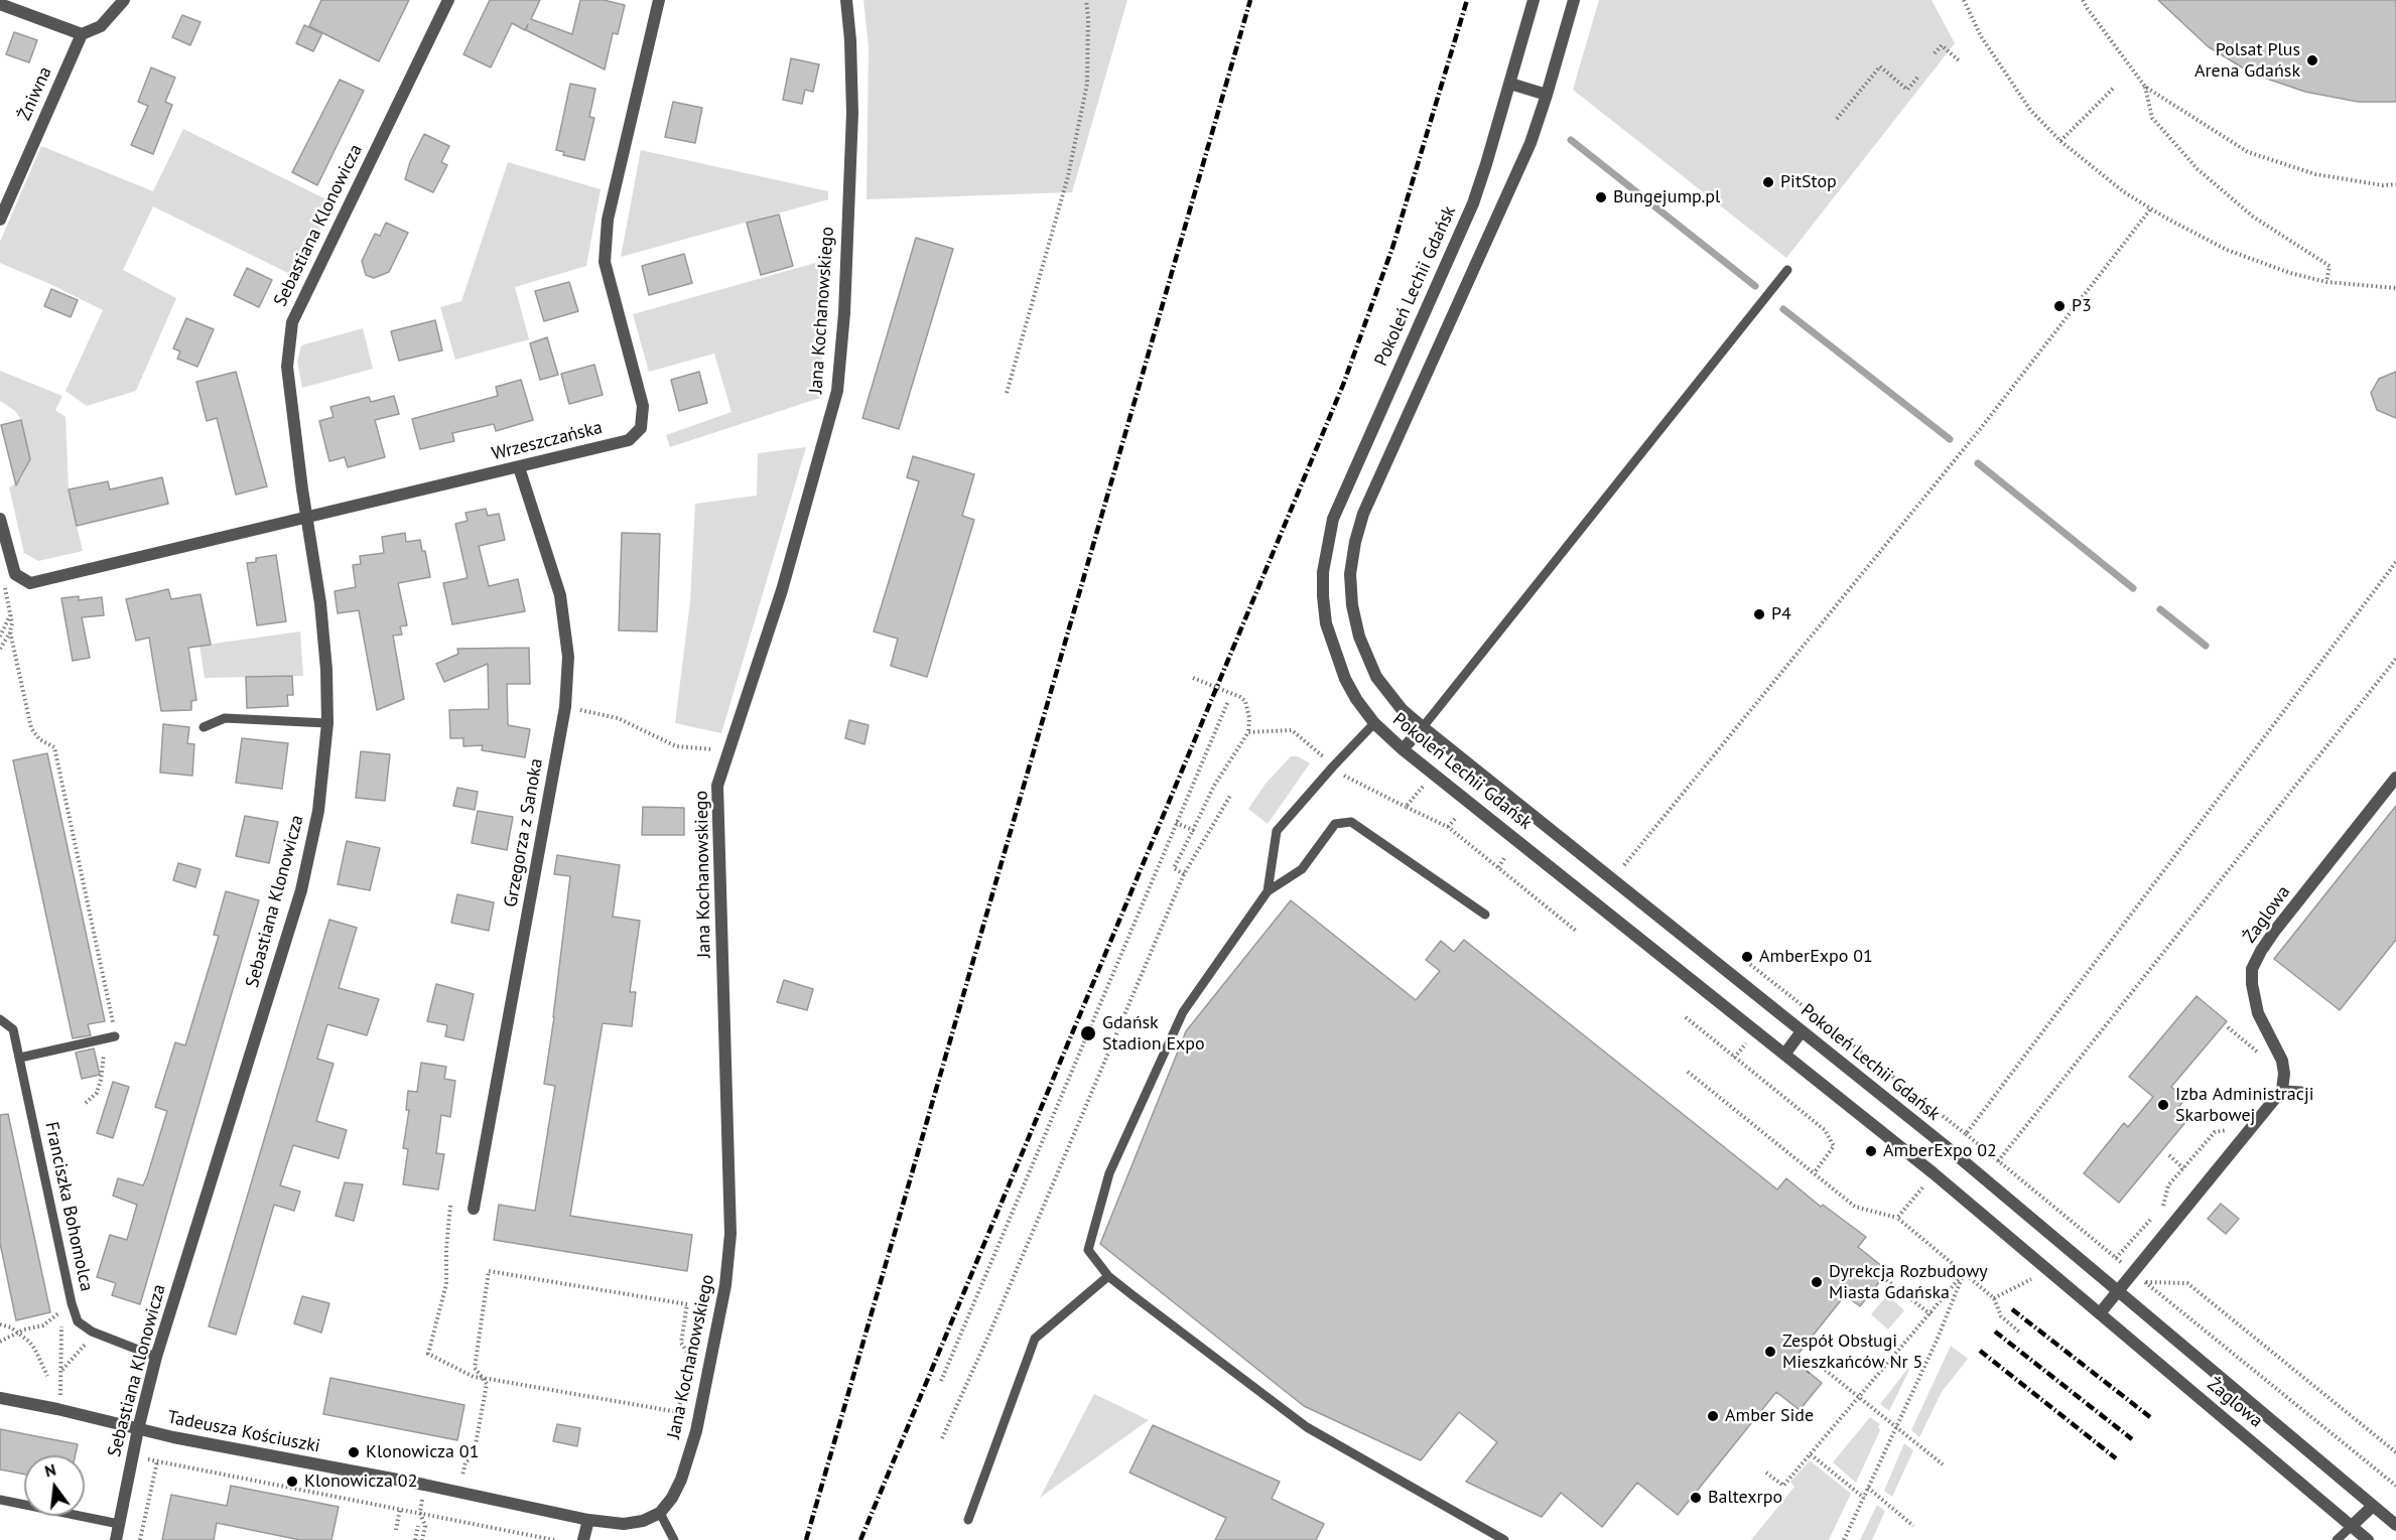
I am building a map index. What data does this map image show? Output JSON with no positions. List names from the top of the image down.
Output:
{
  "streets": {
    "street": [
      "Żniwna",
      "Sebastiana Klonowicza",
      "Pokoleń Lechii Gdańsk",
      "Jana Kochanowskiego",
      "Wrzeszczańska",
      "Grzegorza z Sanoka",
      "Żaglowa",
      "Tadeusza Kościuszki"
    ],
    "lane": ["Franciszka Bohomolca"]
  },
  "crossings": [
    ["Sebastiana Klonowicza", "Wrzeszczańska"],
    ["Sebastiana Klonowicza", "Franciszka Bohomolca"],
    ["Sebastiana Klonowicza", "Tadeusza Kościuszki"],
    ["Pokoleń Lechii Gdańsk", "Żaglowa"],
    ["Wrzeszczańska", "Grzegorza z Sanoka"]
  ],
  "places": [
    "Polsat Plus Arena Gdańsk",
    "PitStop",
    "Bungejump.pl",
    "P3",
    "P4",
    "AmberExpo 01",
    "Gdańsk Stadion Expo",
    "Izba Administracji Skarbowej",
    "AmberExpo 02",
    "Dyrekcja Rozbudowy Miasta Gdańska",
    "Zespół Obsługi Mieszkańców Nr 5",
    "Amber Side",
    "Klonowicza 01",
    "Klonowicza 02",
    "Baltexrpo"
  ],
  "north": "top"
}
